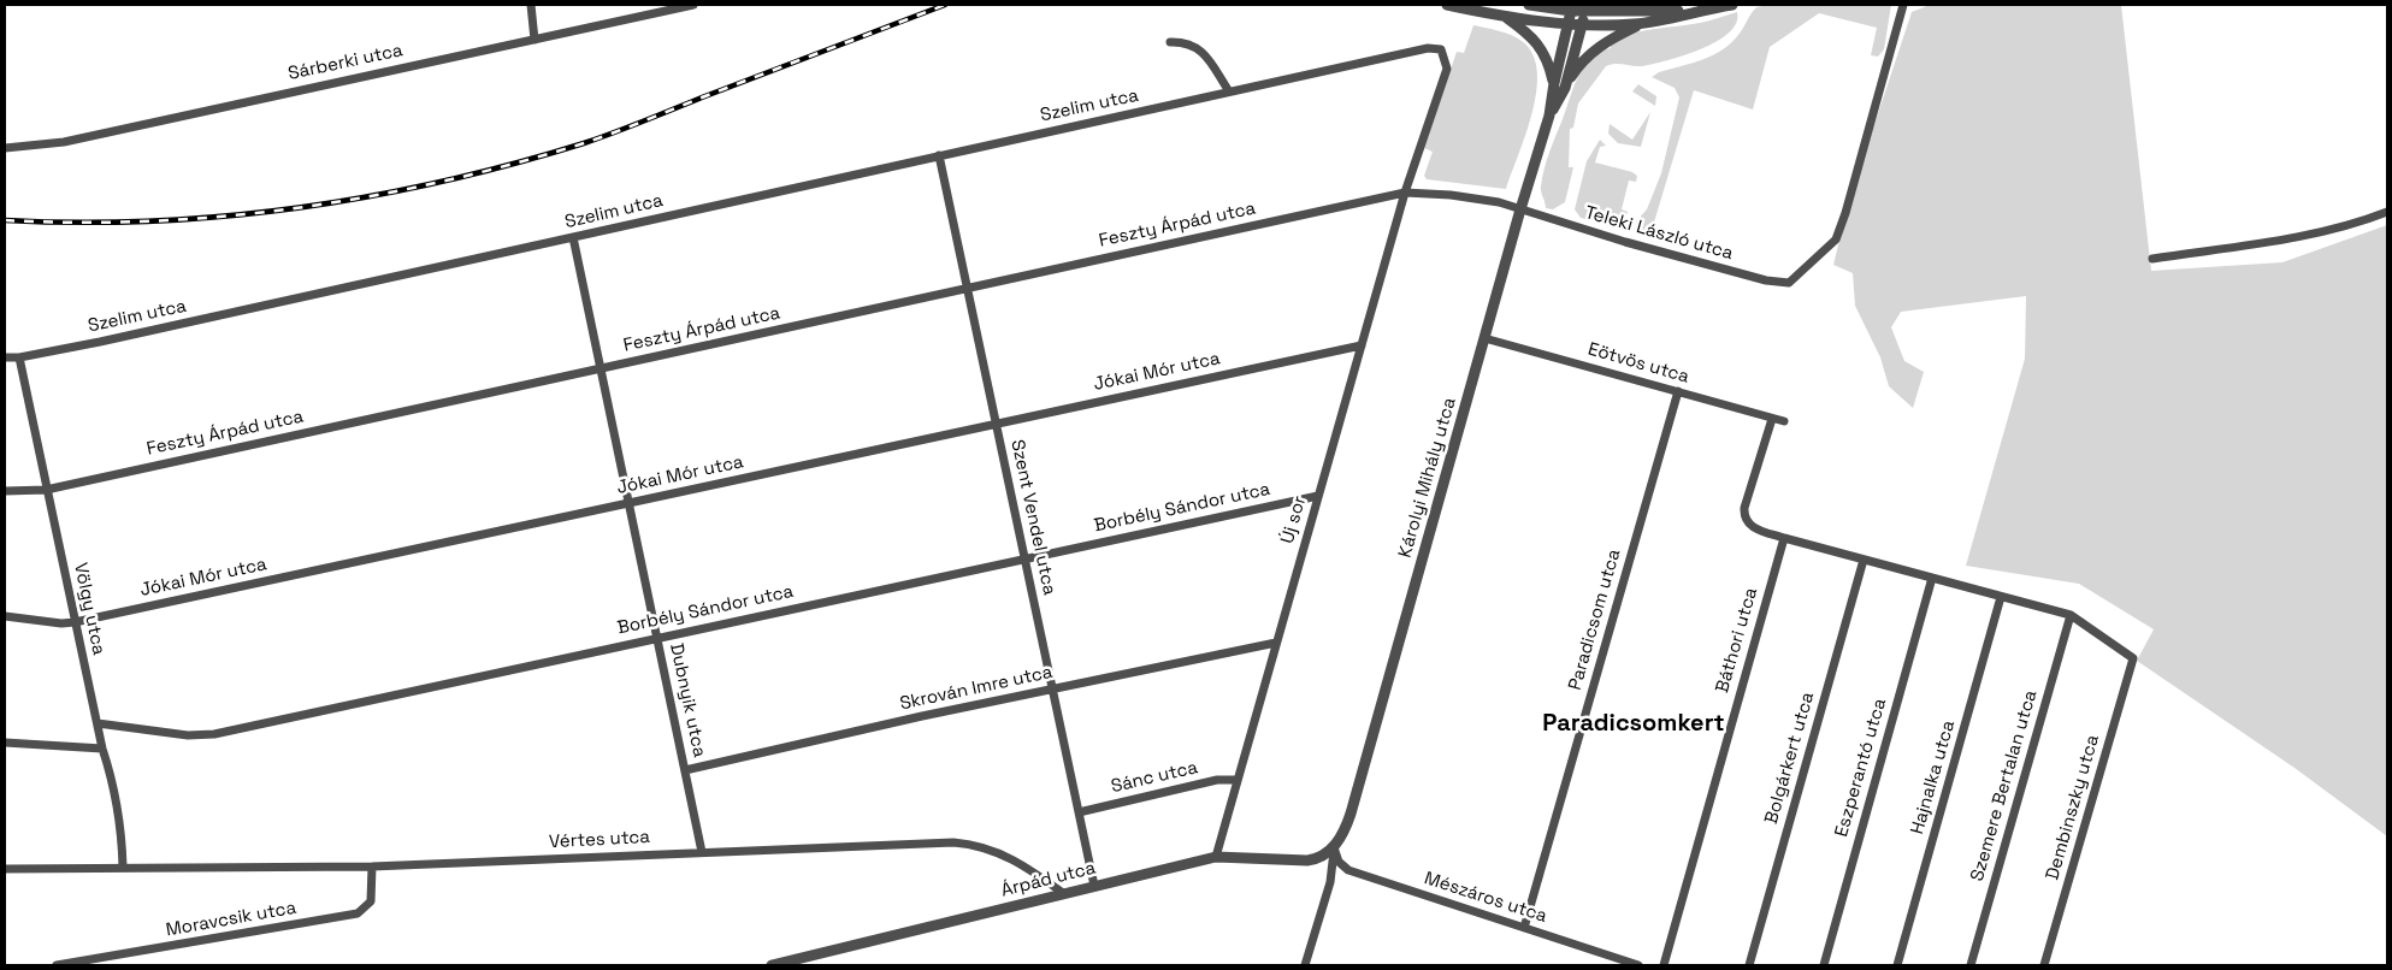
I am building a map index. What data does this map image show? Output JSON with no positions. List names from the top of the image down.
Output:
{
  "streets": {
    "street": [
      "Sárberki utca",
      "Szelim utca",
      "Feszty Árpád utca",
      "Teleki László utca",
      "Eötvös utca",
      "Jókai Mór utca",
      "Károlyi Mihály utca",
      "Borbély Sándor utca",
      "Szent Vendel utca",
      "Új sor",
      "Völgy utca",
      "Paradicsom utca",
      "Báthori utca",
      "Skrován Imre utca",
      "Dubnyik utca",
      "Bolgárkert utca",
      "Eszperantó utca",
      "Sánc utca",
      "Hajnalka utca",
      "Szemere Bertalan utca",
      "Dembinszky utca",
      "Vértes utca",
      "Árpád utca",
      "Mészáros utca",
      "Moravcsik utca"
    ]
  },
  "crossings": [
    ["Szelim utca", "Szent Vendel utca"],
    ["Szelim utca", "Új sor"],
    ["Szelim utca", "Völgy utca"],
    ["Szelim utca", "Dubnyik utca"],
    ["Feszty Árpád utca", "Teleki László utca"],
    ["Feszty Árpád utca", "Károlyi Mihály utca"],
    ["Feszty Árpád utca", "Szent Vendel utca"],
    ["Feszty Árpád utca", "Új sor"],
    ["Feszty Árpád utca", "Völgy utca"],
    ["Feszty Árpád utca", "Dubnyik utca"],
    ["Teleki László utca", "Károlyi Mihály utca"],
    ["Eötvös utca", "Károlyi Mihály utca"],
    ["Eötvös utca", "Paradicsom utca"],
    ["Jókai Mór utca", "Szent Vendel utca"],
    ["Jókai Mór utca", "Új sor"],
    ["Jókai Mór utca", "Völgy utca"],
    ["Jókai Mór utca", "Dubnyik utca"],
    ["Károlyi Mihály utca", "Árpád utca"],
    ["Károlyi Mihály utca", "Mészáros utca"],
    ["Borbély Sándor utca", "Szent Vendel utca"],
    ["Borbély Sándor utca", "Új sor"],
    ["Borbély Sándor utca", "Völgy utca"],
    ["Borbély Sándor utca", "Dubnyik utca"],
    ["Szent Vendel utca", "Skrován Imre utca"],
    ["Szent Vendel utca", "Sánc utca"],
    ["Szent Vendel utca", "Árpád utca"],
    ["Új sor", "Skrován Imre utca"],
    ["Új sor", "Sánc utca"],
    ["Új sor", "Árpád utca"],
    ["Völgy utca", "Vértes utca"],
    ["Paradicsom utca", "Mészáros utca"],
    ["Skrován Imre utca", "Dubnyik utca"],
    ["Dubnyik utca", "Vértes utca"],
    ["Szemere Bertalan utca", "Dembinszky utca"],
    ["Vértes utca", "Árpád utca"],
    ["Vértes utca", "Moravcsik utca"],
    ["Árpád utca", "Mészáros utca"]
  ],
  "districts": ["Paradicsomkert"]
}
